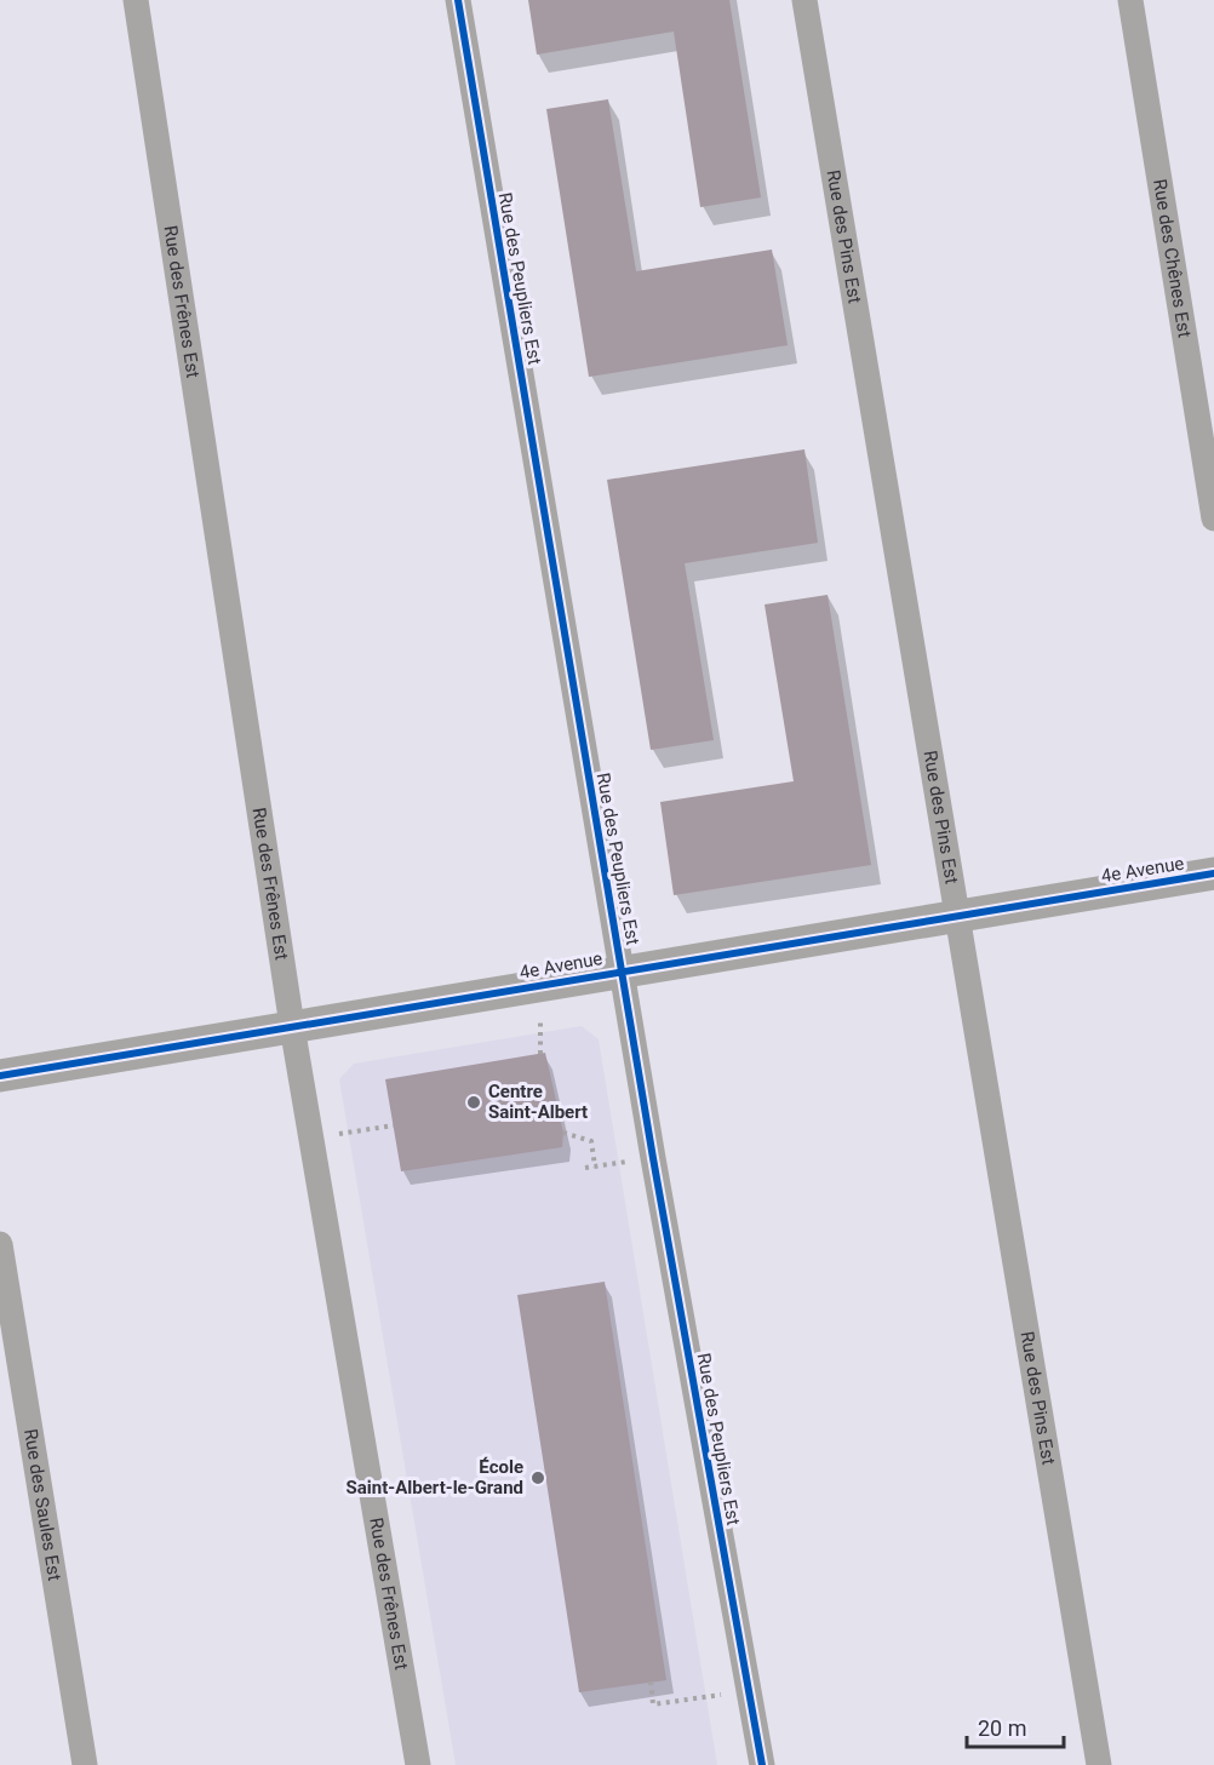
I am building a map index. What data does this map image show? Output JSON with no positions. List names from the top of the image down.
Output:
{
  "streets": {
    "street": [
      "Rue des Pins Est",
      "Rue des Chênes Est",
      "Rue des Peupliers Est",
      "Rue des Frênes Est",
      "4e Avenue",
      "Rue des Saules Est"
    ]
  },
  "crossings": [
    ["Rue des Pins Est", "4e Avenue"],
    ["Rue des Peupliers Est", "4e Avenue"],
    ["Rue des Frênes Est", "4e Avenue"]
  ],
  "places": ["Centre Saint-Albert", "École Saint-Albert-le-Grand"],
  "scale_bar": "20 m"
}
